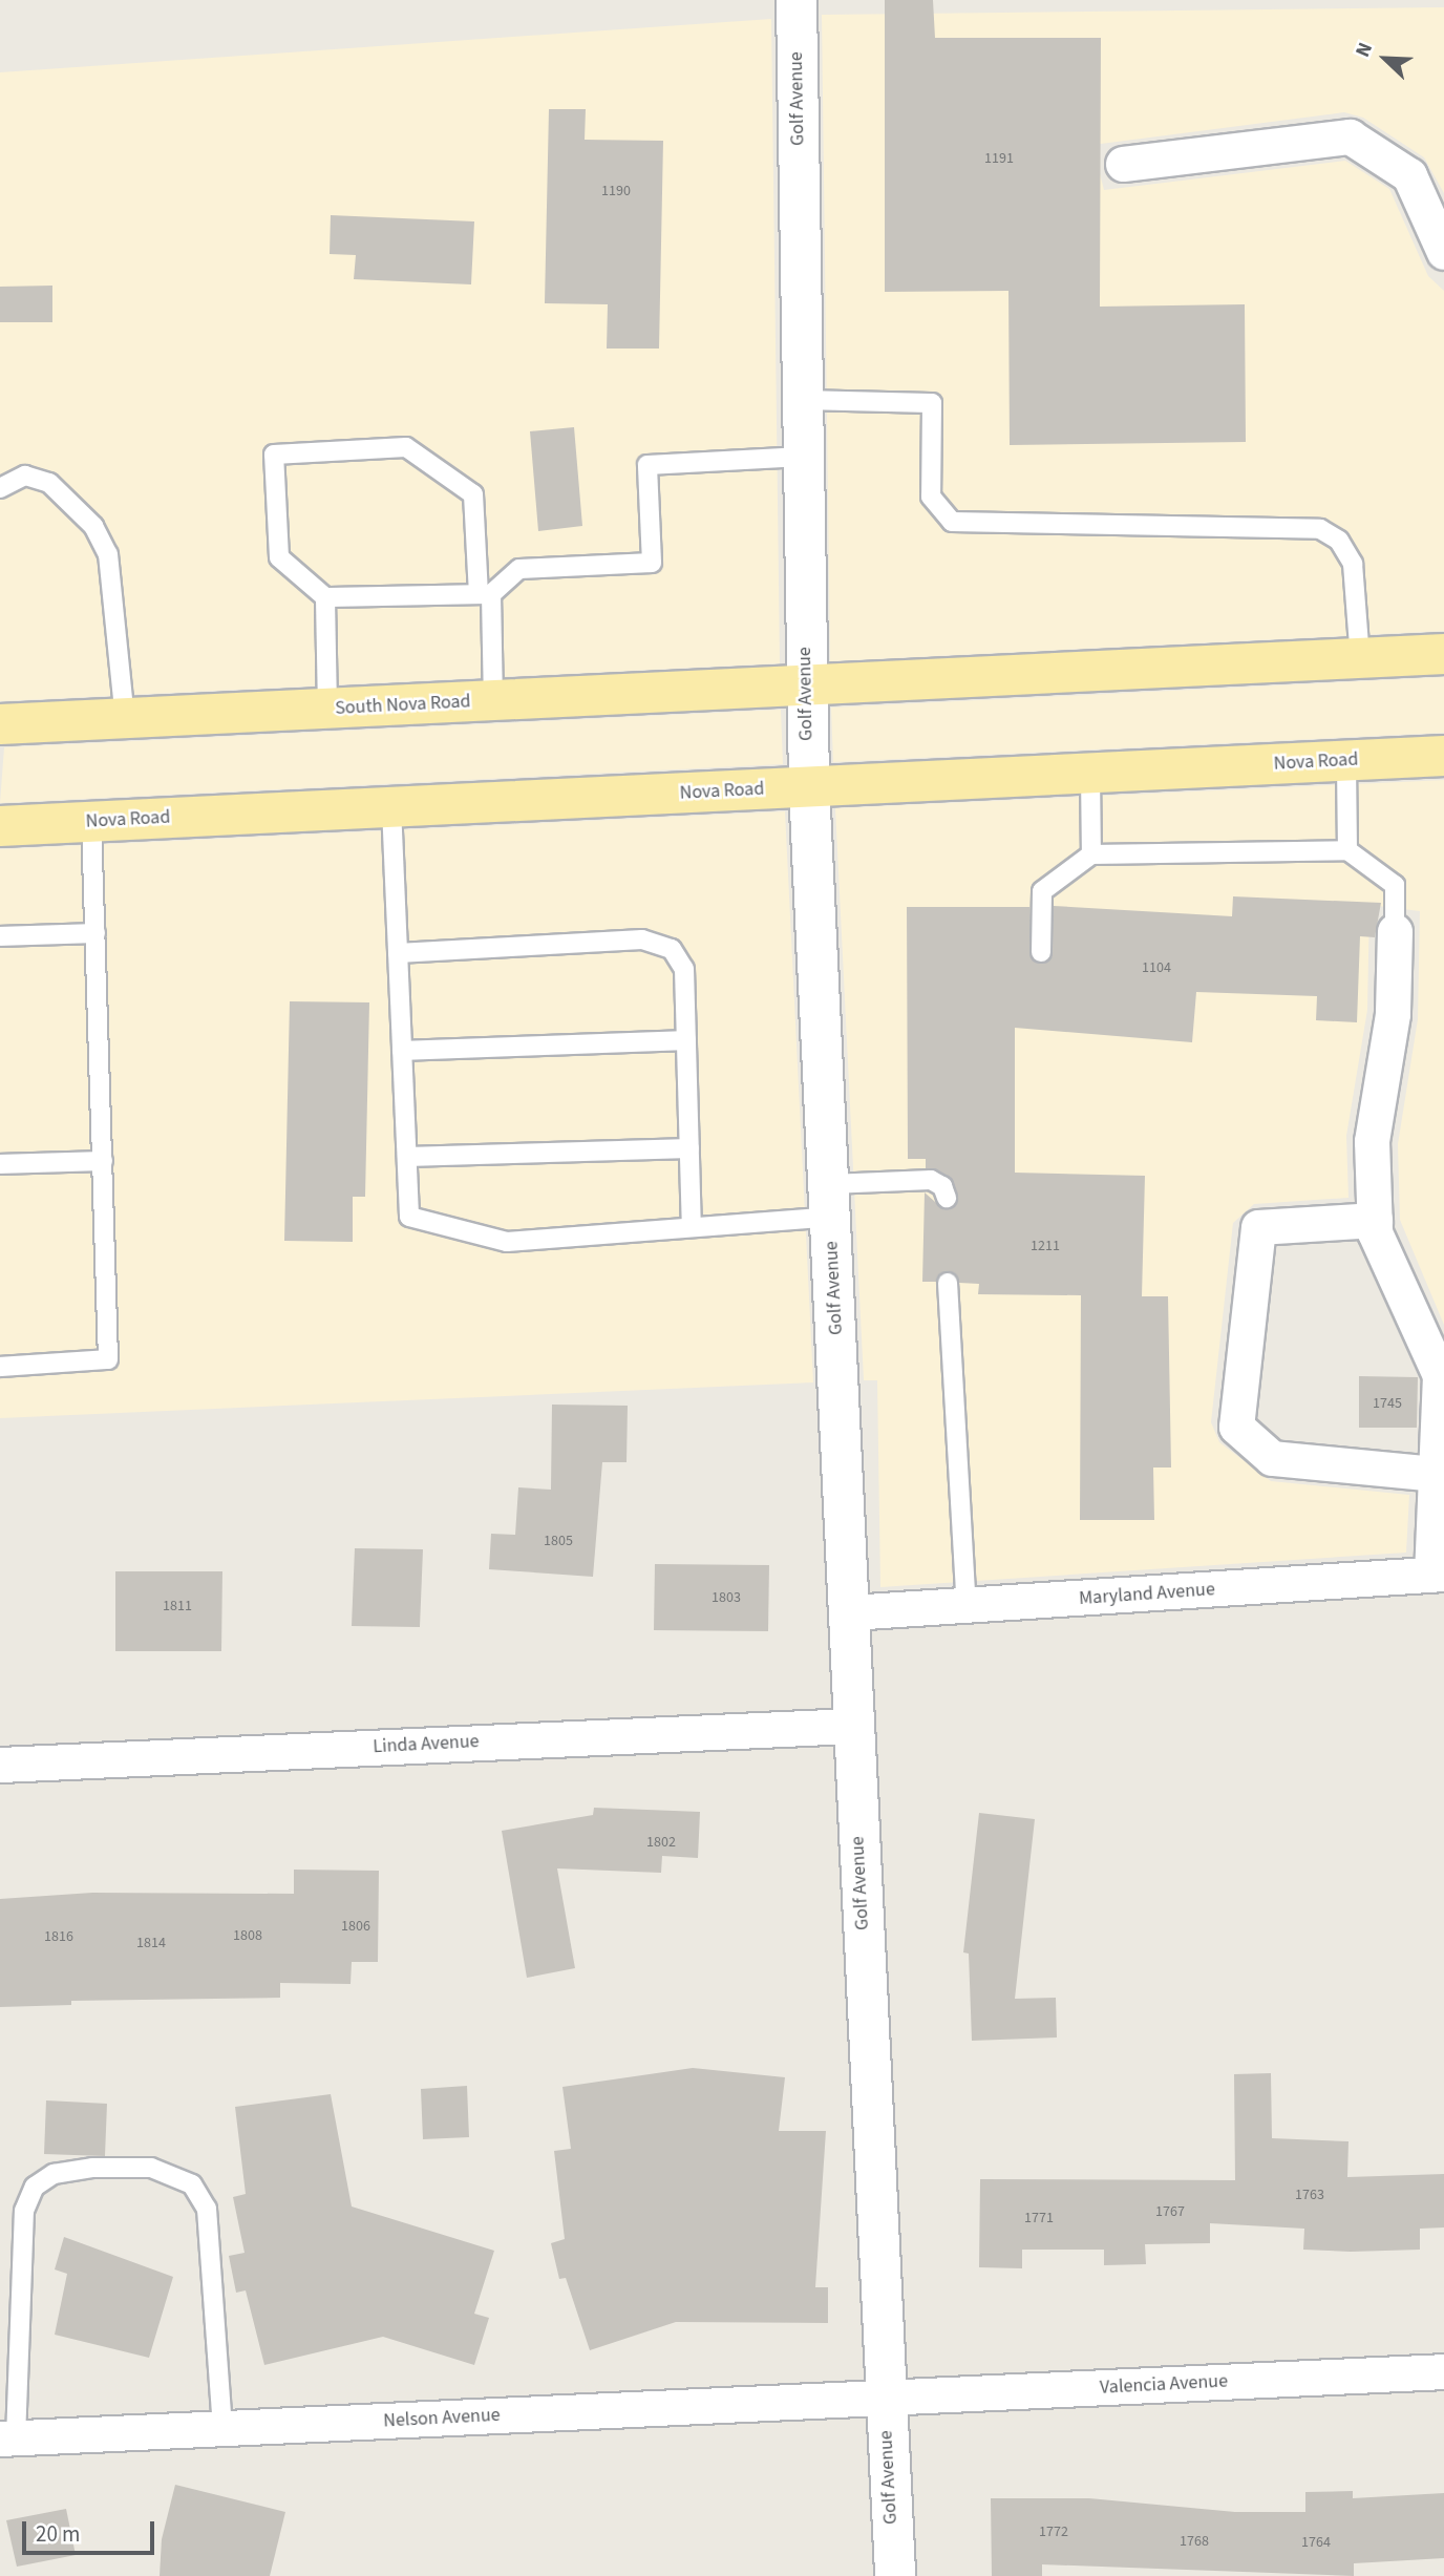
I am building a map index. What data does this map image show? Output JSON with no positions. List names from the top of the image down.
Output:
{
  "streets": {
    "main road": ["South Nova Road", "Nova Road"],
    "street": [
      "Golf Avenue",
      "Maryland Avenue",
      "Linda Avenue",
      "Valencia Avenue",
      "Nelson Avenue"
    ]
  },
  "crossings": [
    ["Golf Avenue", "South Nova Road"],
    ["Golf Avenue", "Nova Road"],
    ["Golf Avenue", "Maryland Avenue"],
    ["Golf Avenue", "Linda Avenue"],
    ["Golf Avenue", "Valencia Avenue"],
    ["Golf Avenue", "Nelson Avenue"],
    ["Valencia Avenue", "Nelson Avenue"]
  ],
  "house_numbers": [
    "1191",
    "1190",
    "1104",
    "1211",
    "1745",
    "1805",
    "1803",
    "1811",
    "1802",
    "1806",
    "1808",
    "1816",
    "1814",
    "1763",
    "1767",
    "1771",
    "1772",
    "1768",
    "1764"
  ],
  "scale_bar": "20 m",
  "north": "top left"
}
